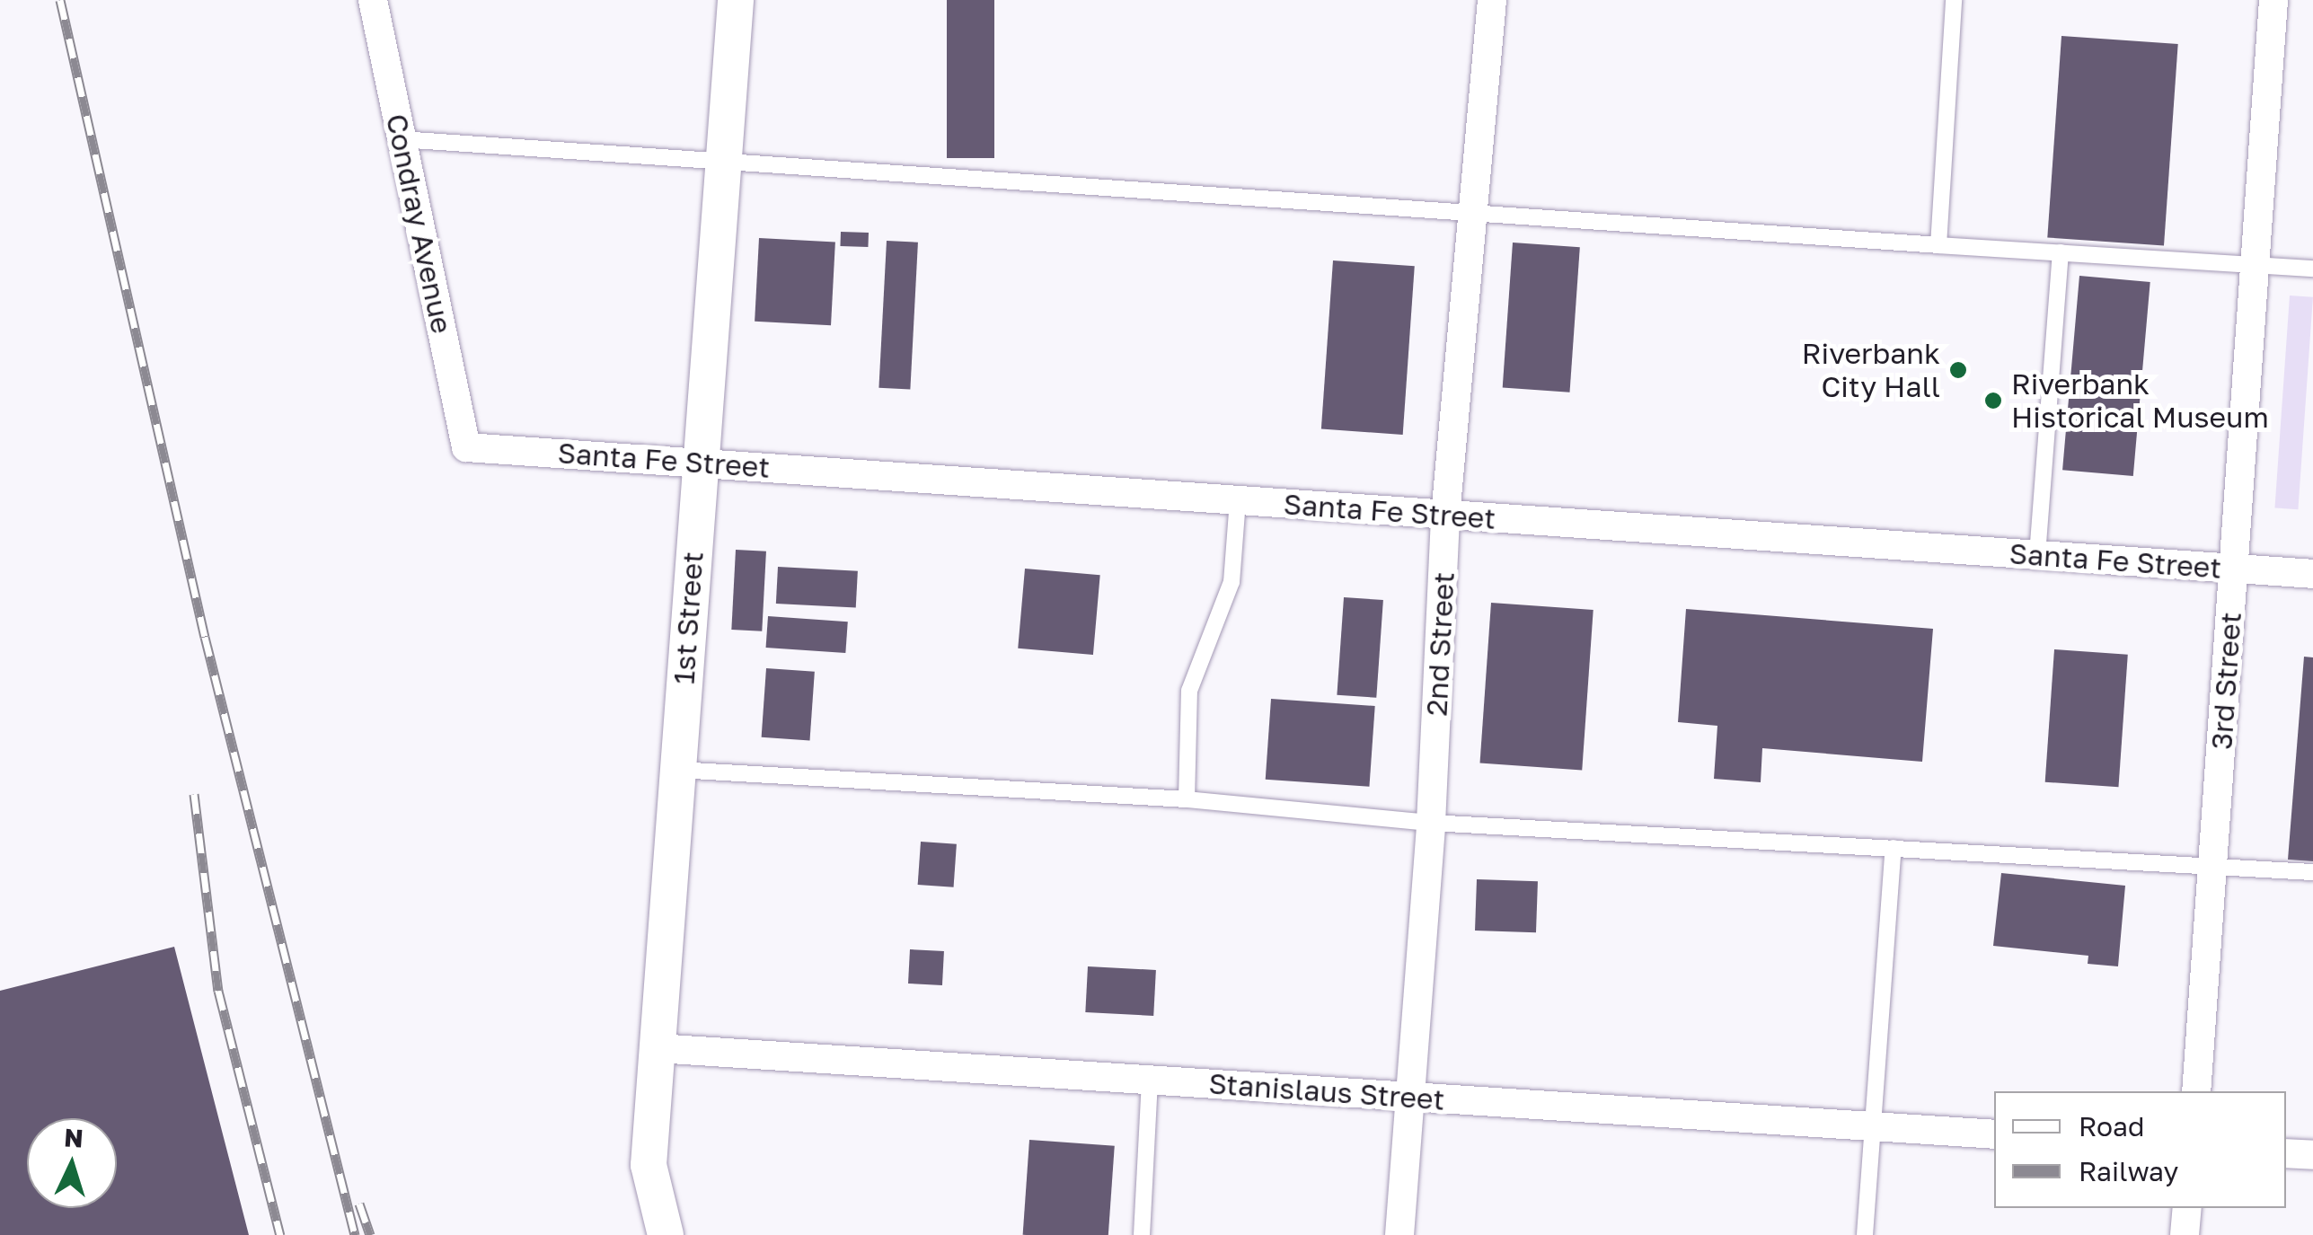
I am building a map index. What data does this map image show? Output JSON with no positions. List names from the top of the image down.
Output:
{
  "streets": {
    "street": [
      "Condray Avenue",
      "Santa Fe Street",
      "1st Street",
      "2nd Street",
      "3rd Street",
      "Stanislaus Street"
    ]
  },
  "crossings": [
    ["Condray Avenue", "Santa Fe Street"],
    ["Santa Fe Street", "1st Street"],
    ["Santa Fe Street", "2nd Street"],
    ["Santa Fe Street", "3rd Street"],
    ["1st Street", "Stanislaus Street"],
    ["2nd Street", "Stanislaus Street"]
  ],
  "places": ["Riverbank City Hall", "Riverbank Historical Museum"],
  "legend": ["Road", "Railway"],
  "north": "top"
}
